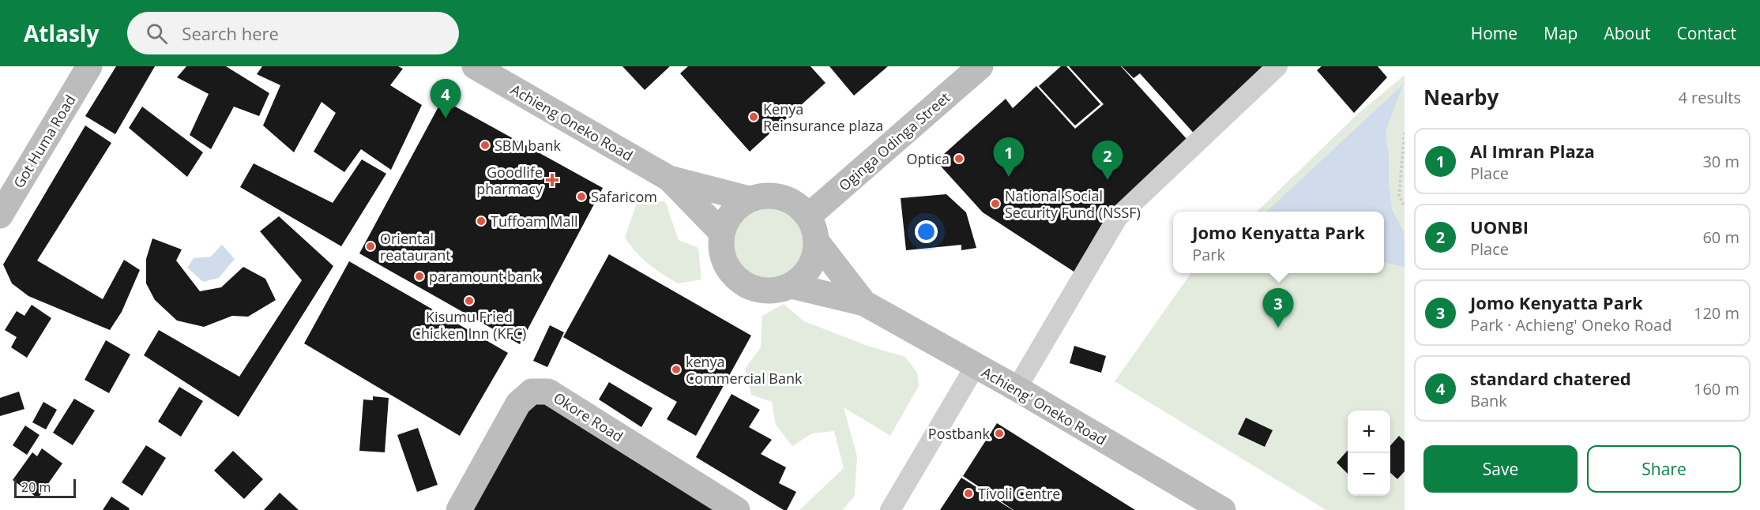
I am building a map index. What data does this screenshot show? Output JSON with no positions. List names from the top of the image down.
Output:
{
  "streets": {
    "main road": [
      "Achieng Oneko Road",
      "Got Huma Road",
      "Oginga Odinga Street",
      "Achieng' Oneko Road",
      "Okore Road"
    ]
  },
  "crossings": [
    ["Achieng Oneko Road", "Oginga Odinga Street"],
    ["Achieng Oneko Road", "Achieng' Oneko Road"],
    ["Oginga Odinga Street", "Achieng' Oneko Road"]
  ],
  "places": {
    "other": [
      "Kenya Reinsurance plaza",
      "SBM bank",
      "Optica",
      "Safaricom",
      "National Social Security Fund (NSSF)",
      "Tuffoam Mall",
      "Oriental reataurant",
      "paramount bank",
      "Kisumu Fried Chicken Inn (KFC)",
      "kenya Commercial Bank",
      "Postbank",
      "Tivoli Centre"
    ],
    "health": ["Goodlife pharmacy"]
  },
  "scale_bar": "20 m",
  "page": {
    "header": "Atlasly",
    "search": "Search here",
    "nav": [
      "Home",
      "Map",
      "About",
      "Contact"
    ],
    "heading": ["Nearby", "4 results"],
    "pins": [
      "4",
      "1",
      "2",
      "3"
    ],
    "list": [
      {
        "mark": "1",
        "name": "Al Imran Plaza",
        "note": "Place",
        "value": "30 m"
      },
      {
        "mark": "2",
        "name": "UONBI",
        "note": "Place",
        "value": "60 m"
      },
      {
        "mark": "3",
        "name": "Jomo Kenyatta Park",
        "note": "Park · Achieng' Oneko Road",
        "value": "120 m"
      },
      {
        "mark": "4",
        "name": "standard chatered",
        "note": "Bank",
        "value": "160 m"
      }
    ],
    "popup": ["Jomo Kenyatta Park", "Park"],
    "map_buttons": ["+", "−"],
    "buttons": ["Save", "Share"],
    "scale": "20 m"
  }
}
